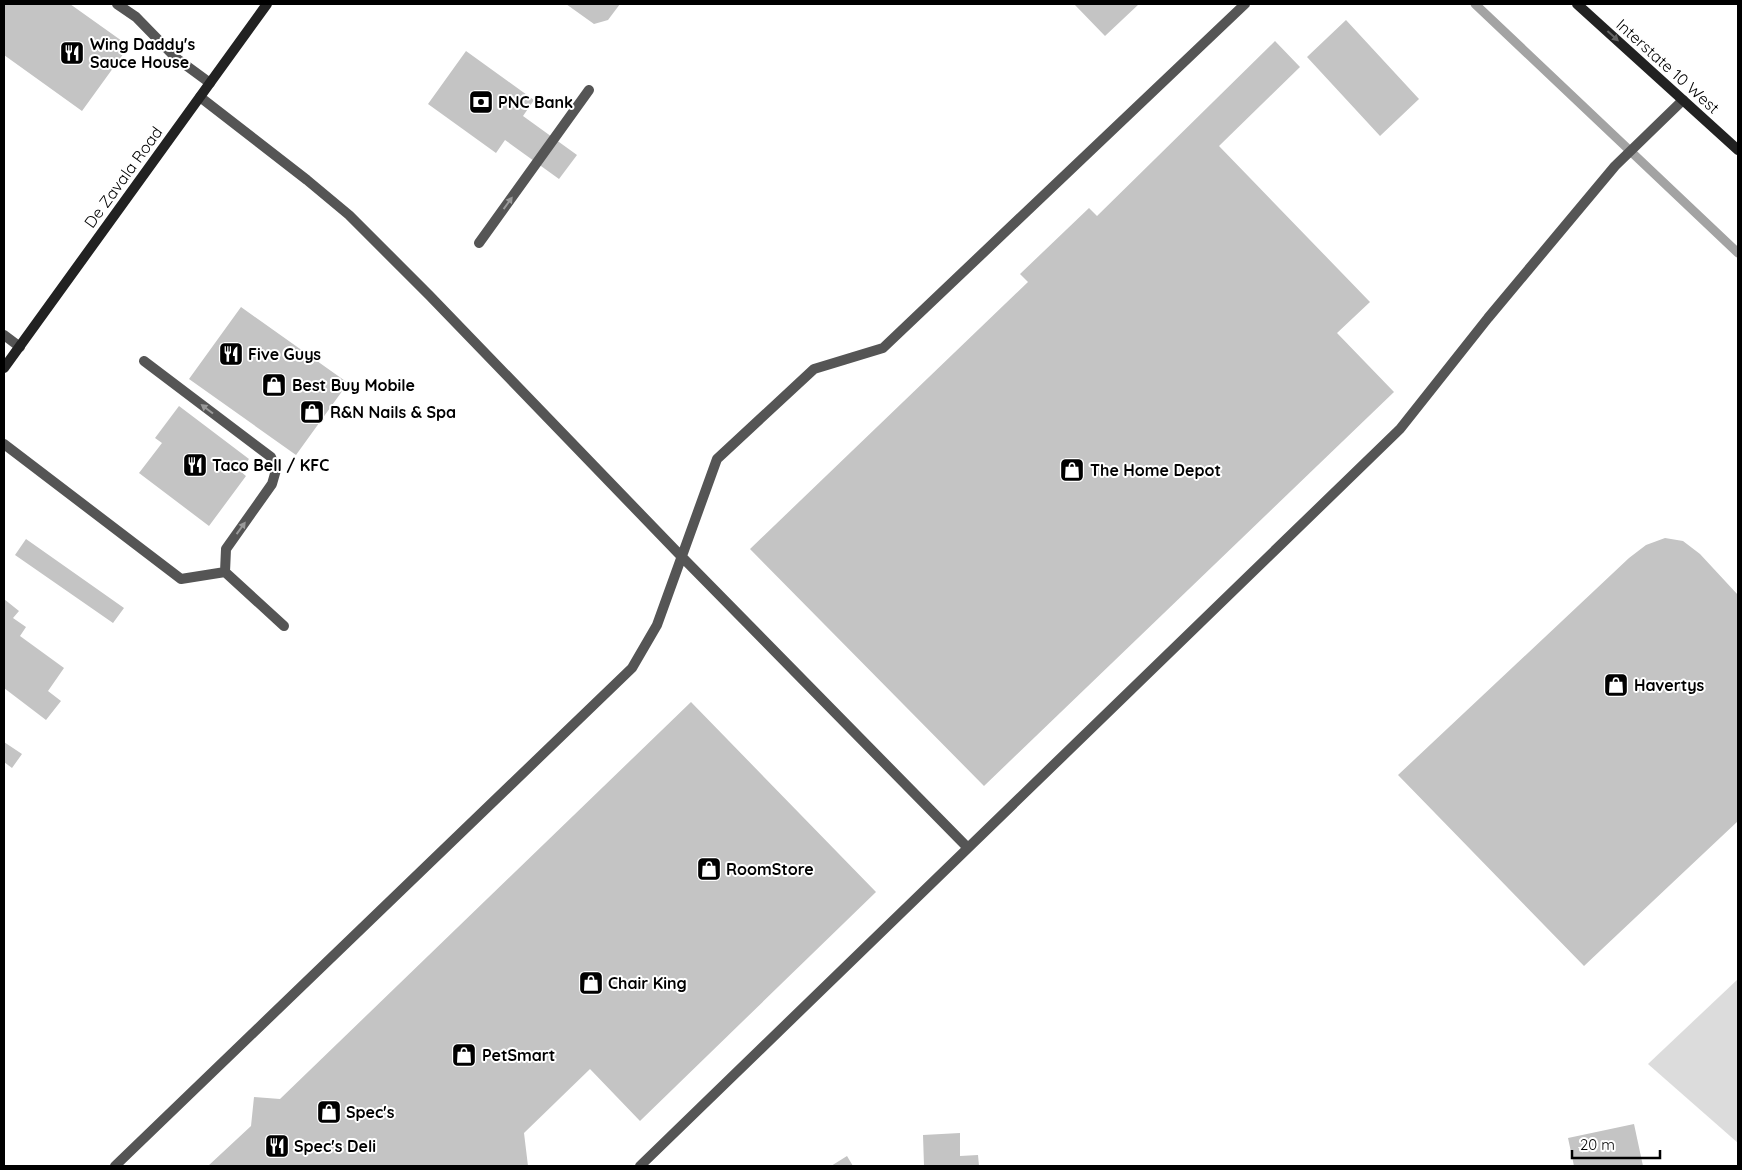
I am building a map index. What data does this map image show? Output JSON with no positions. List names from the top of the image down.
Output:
{
  "streets": {
    "main road": ["Interstate 10 West", "De Zavala Road"]
  },
  "one_way": ["Interstate 10 West"],
  "places": {
    "restaurant": [
      "Wing Daddy's Sauce House",
      "Five Guys",
      "Taco Bell / KFC",
      "Spec's Deli"
    ],
    "bank": ["PNC Bank"],
    "shop": [
      "Best Buy Mobile",
      "R&N Nails & Spa",
      "The Home Depot",
      "Havertys",
      "RoomStore",
      "Chair King",
      "PetSmart",
      "Spec's"
    ]
  },
  "scale_bar": "20 m"
}
